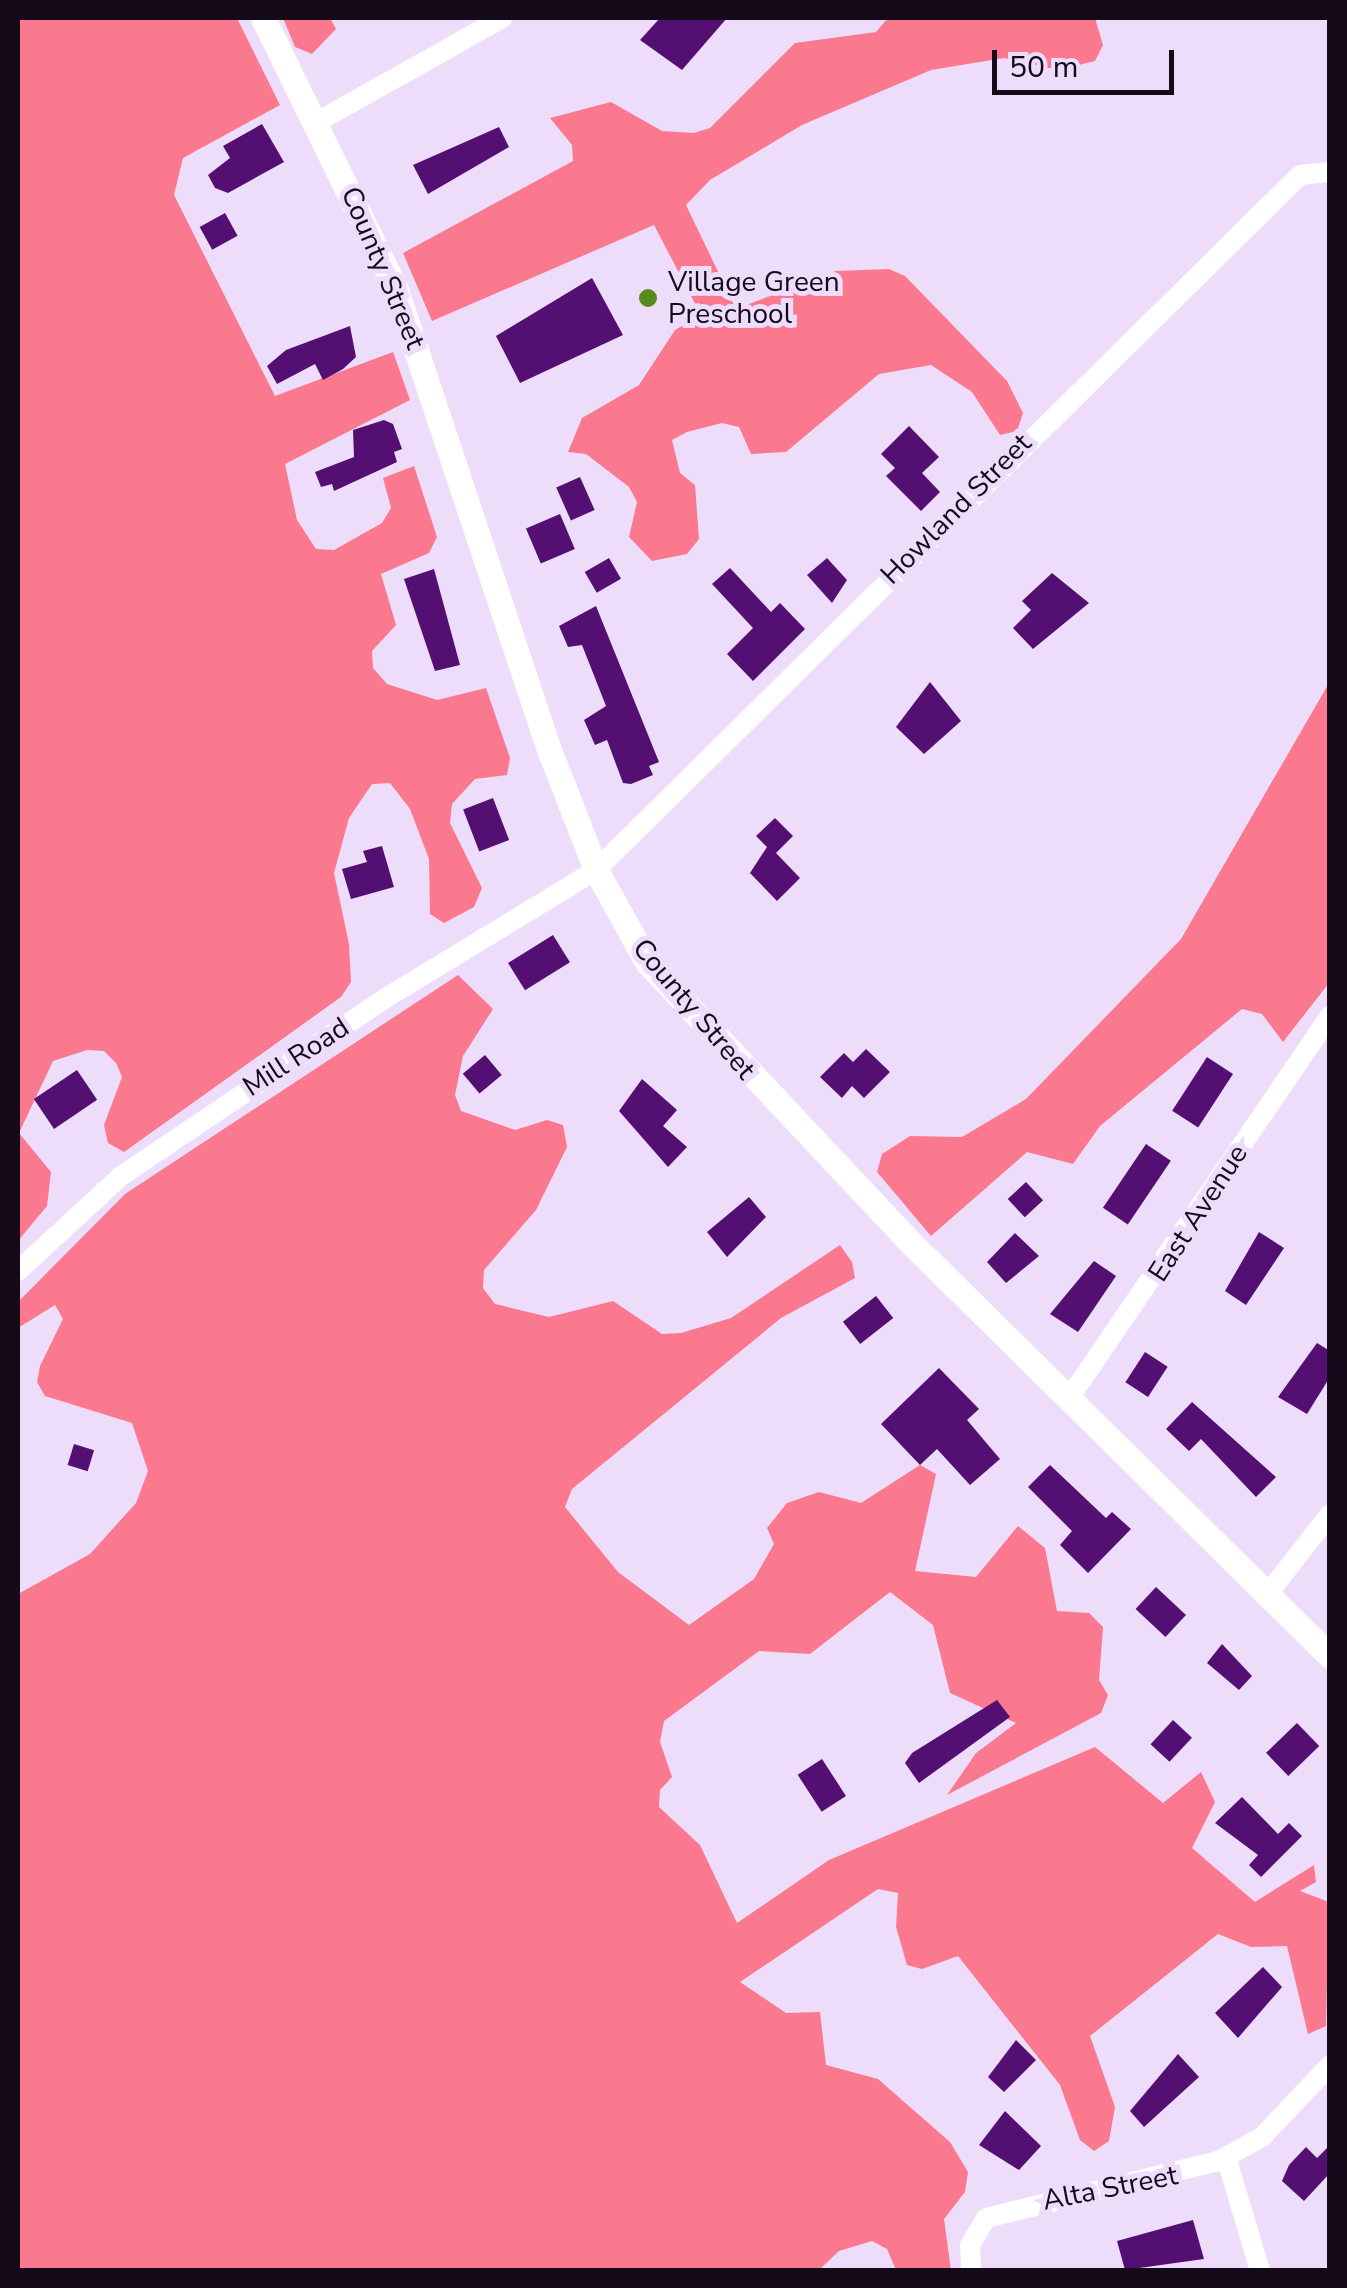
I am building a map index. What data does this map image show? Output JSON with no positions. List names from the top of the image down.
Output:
{
  "streets": {
    "street": [
      "County Street",
      "Howland Street",
      "Mill Road",
      "East Avenue",
      "Alta Street"
    ]
  },
  "crossings": [
    ["County Street", "Howland Street"],
    ["County Street", "Mill Road"],
    ["County Street", "East Avenue"],
    ["Howland Street", "Mill Road"]
  ],
  "places": ["Village Green Preschool"],
  "scale_bar": "50 m"
}
